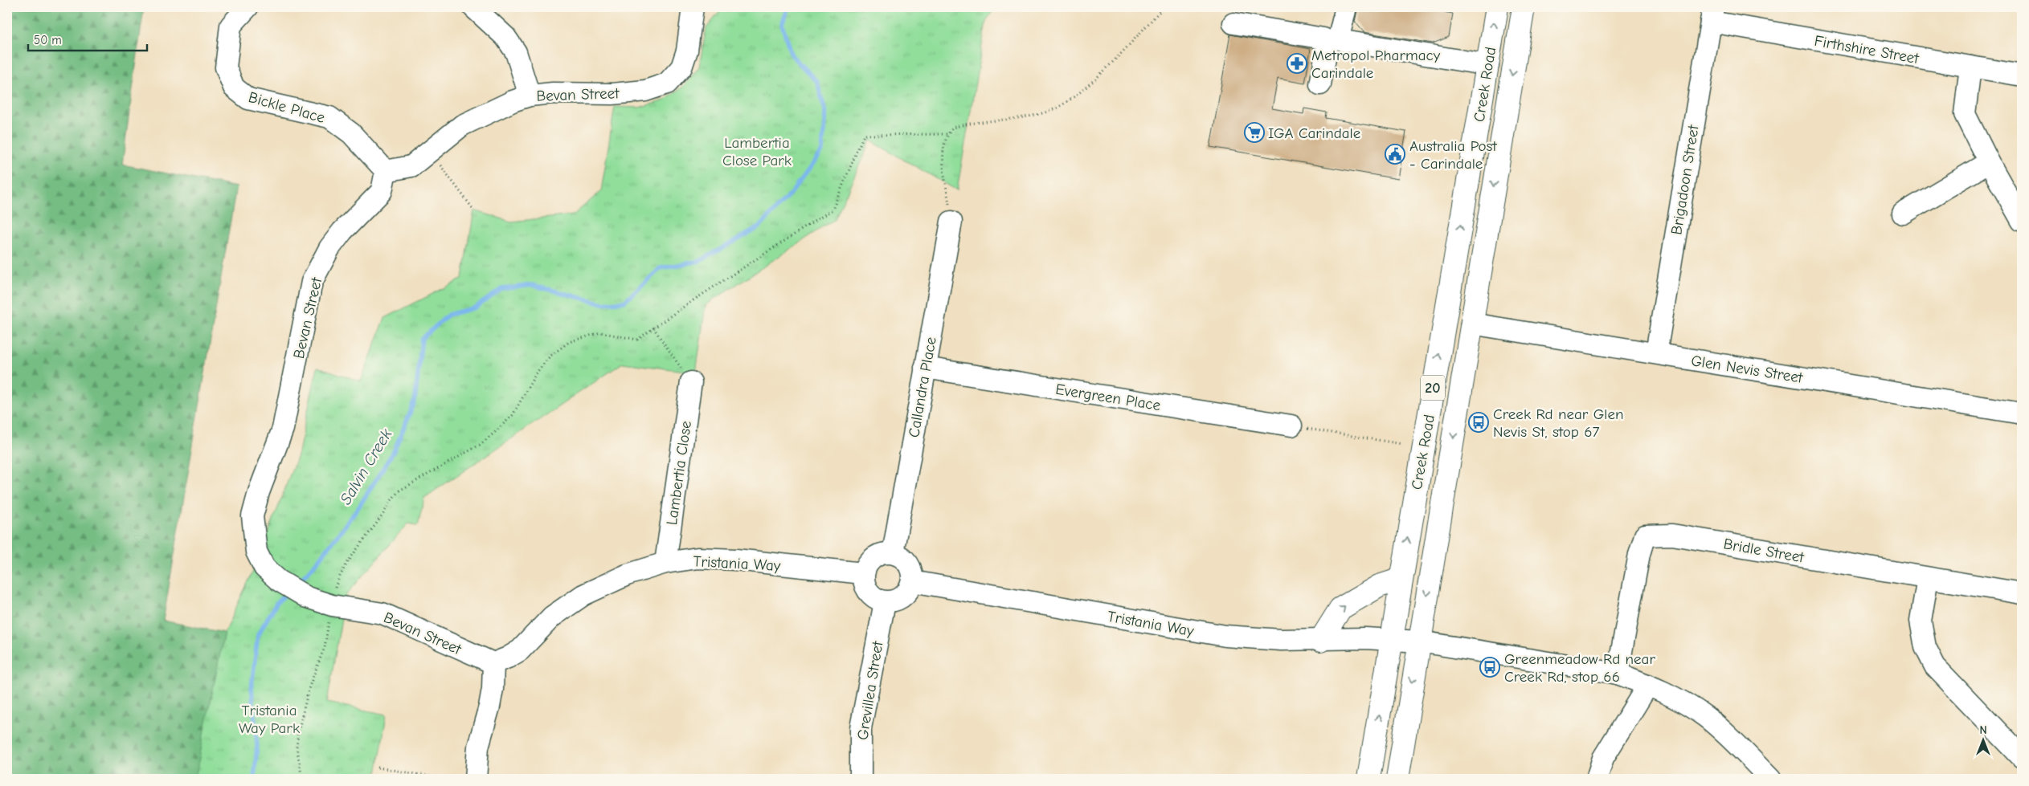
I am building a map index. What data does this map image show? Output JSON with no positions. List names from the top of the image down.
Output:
{
  "streets": {
    "main road": ["Creek Road", "20"],
    "street": [
      "Firthshire Street",
      "Bevan Street",
      "Bickle Place",
      "Brigadoon Street",
      "Glen Nevis Street",
      "Callandra Place",
      "Evergreen Place",
      "Lambertia Close",
      "Bridle Street",
      "Tristania Way",
      "Grevillea Street"
    ]
  },
  "crossings": [
    ["Firthshire Street", "Brigadoon Street"],
    ["Creek Road", "Glen Nevis Street"],
    ["Creek Road", "Tristania Way"],
    ["Bevan Street", "Bickle Place"],
    ["Bevan Street", "Tristania Way"],
    ["Brigadoon Street", "Glen Nevis Street"],
    ["Callandra Place", "Evergreen Place"],
    ["Callandra Place", "Tristania Way"],
    ["Callandra Place", "Grevillea Street"],
    ["Lambertia Close", "Tristania Way"],
    ["Bridle Street", "Tristania Way"],
    ["Tristania Way", "Grevillea Street"]
  ],
  "water": ["Salvin Creek"],
  "parks": ["Lambertia Close Park", "Tristania Way Park"],
  "places": {
    "pharmacy": ["Metropol Pharmacy Carindale"],
    "supermarket": ["IGA Carindale"],
    "public building": ["Australia Post - Carindale"],
    "bus stop": ["Creek Rd near Glen Nevis St, stop 67", "Greenmeadow Rd near Creek Rd, stop 66"]
  },
  "scale_bar": "50 m",
  "north": "top"
}
